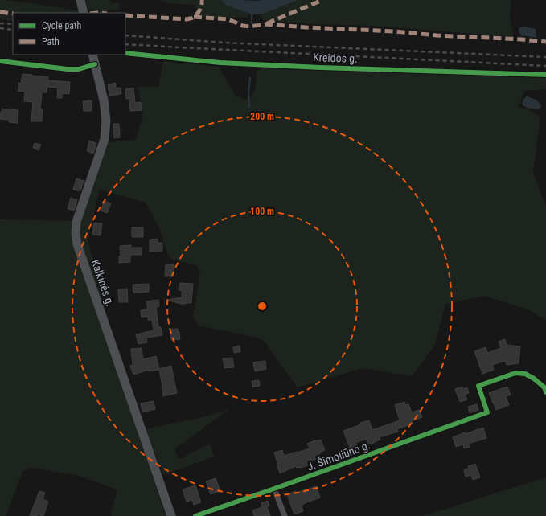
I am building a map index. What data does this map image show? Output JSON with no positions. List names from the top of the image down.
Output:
{
  "streets": {
    "main road": ["Kalkinės g."],
    "street": ["Kreidos g.", "J. Šimoliūno g."]
  },
  "legend": ["Cycle path", "Path"],
  "rings": ["200 m", "100 m"]
}
